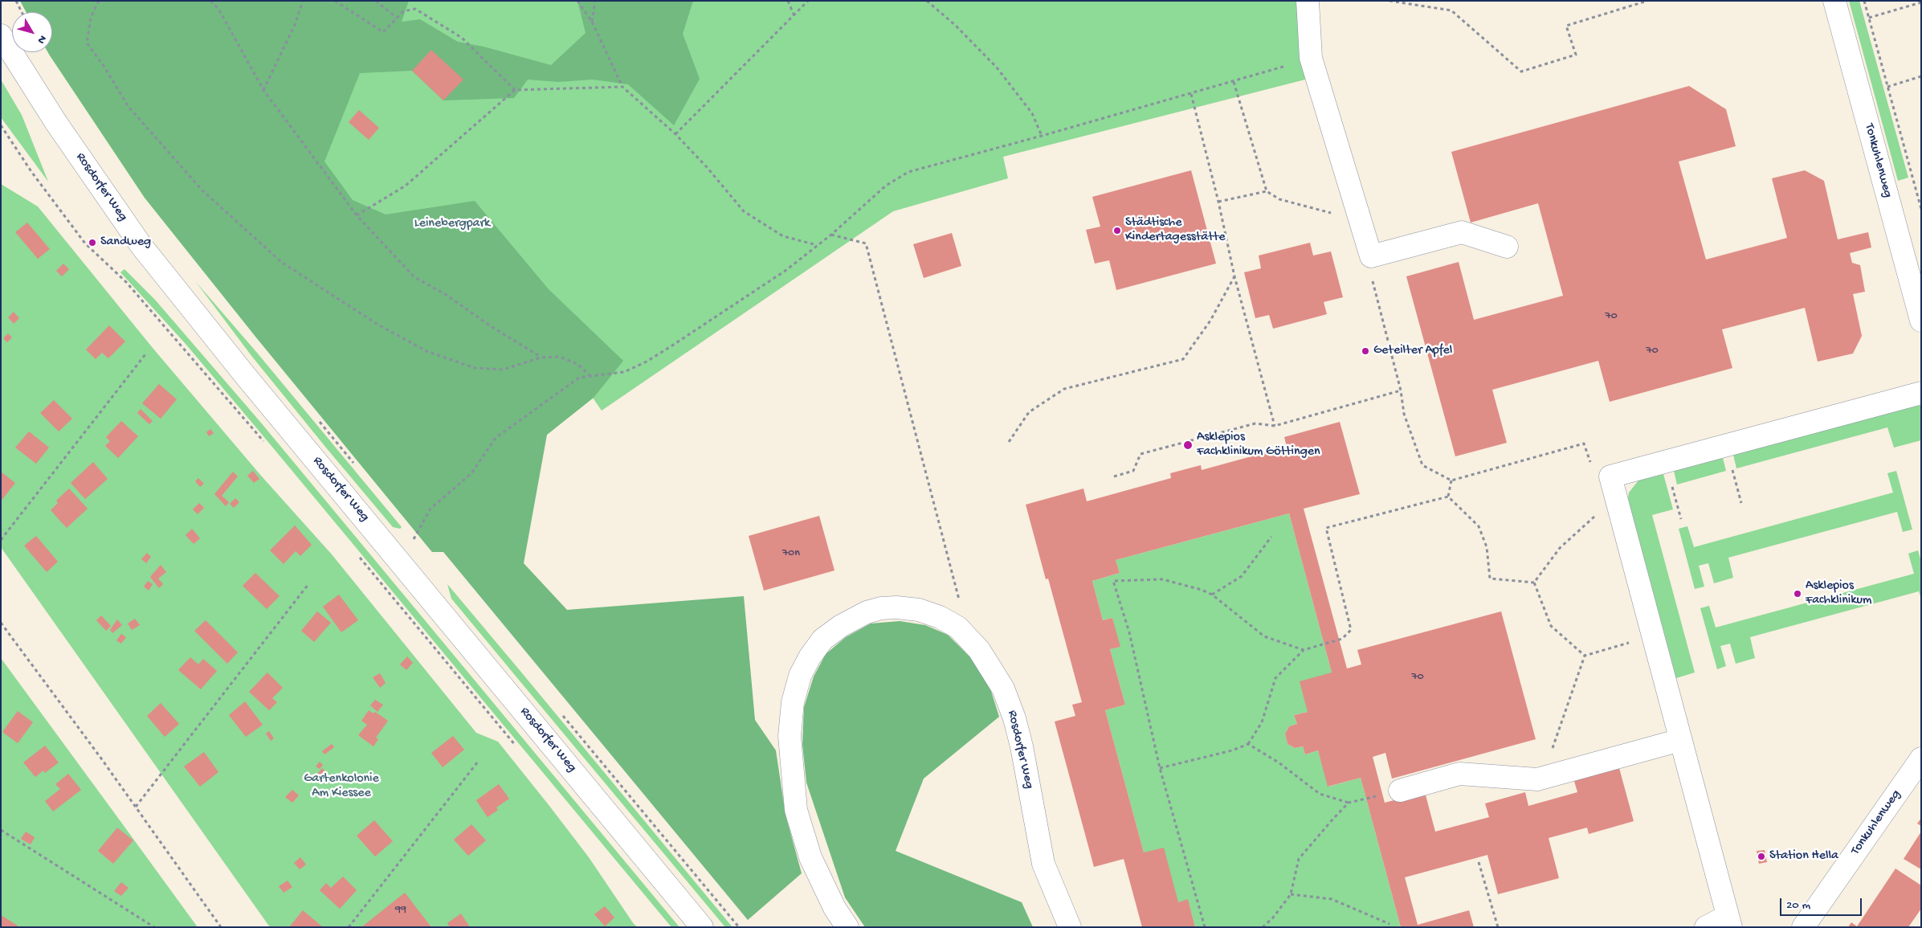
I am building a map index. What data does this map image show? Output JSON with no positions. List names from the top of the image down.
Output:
{
  "streets": {
    "street": ["Tonkuhlenweg", "Rosdorfer Weg"]
  },
  "parks": ["Leinebergpark", "Gartenkolonie Am Kiessee"],
  "places": [
    "Städtische Kindertagesstätte",
    "Sandweg",
    "Geteilter Apfel",
    "Asklepios Fachklinikum Göttingen",
    "Asklepios Fachklinikum",
    "Station Hella"
  ],
  "house_numbers": [
    "70",
    "70",
    "70n",
    "70",
    "99"
  ],
  "scale_bar": "20 m",
  "north": "bottom right"
}
